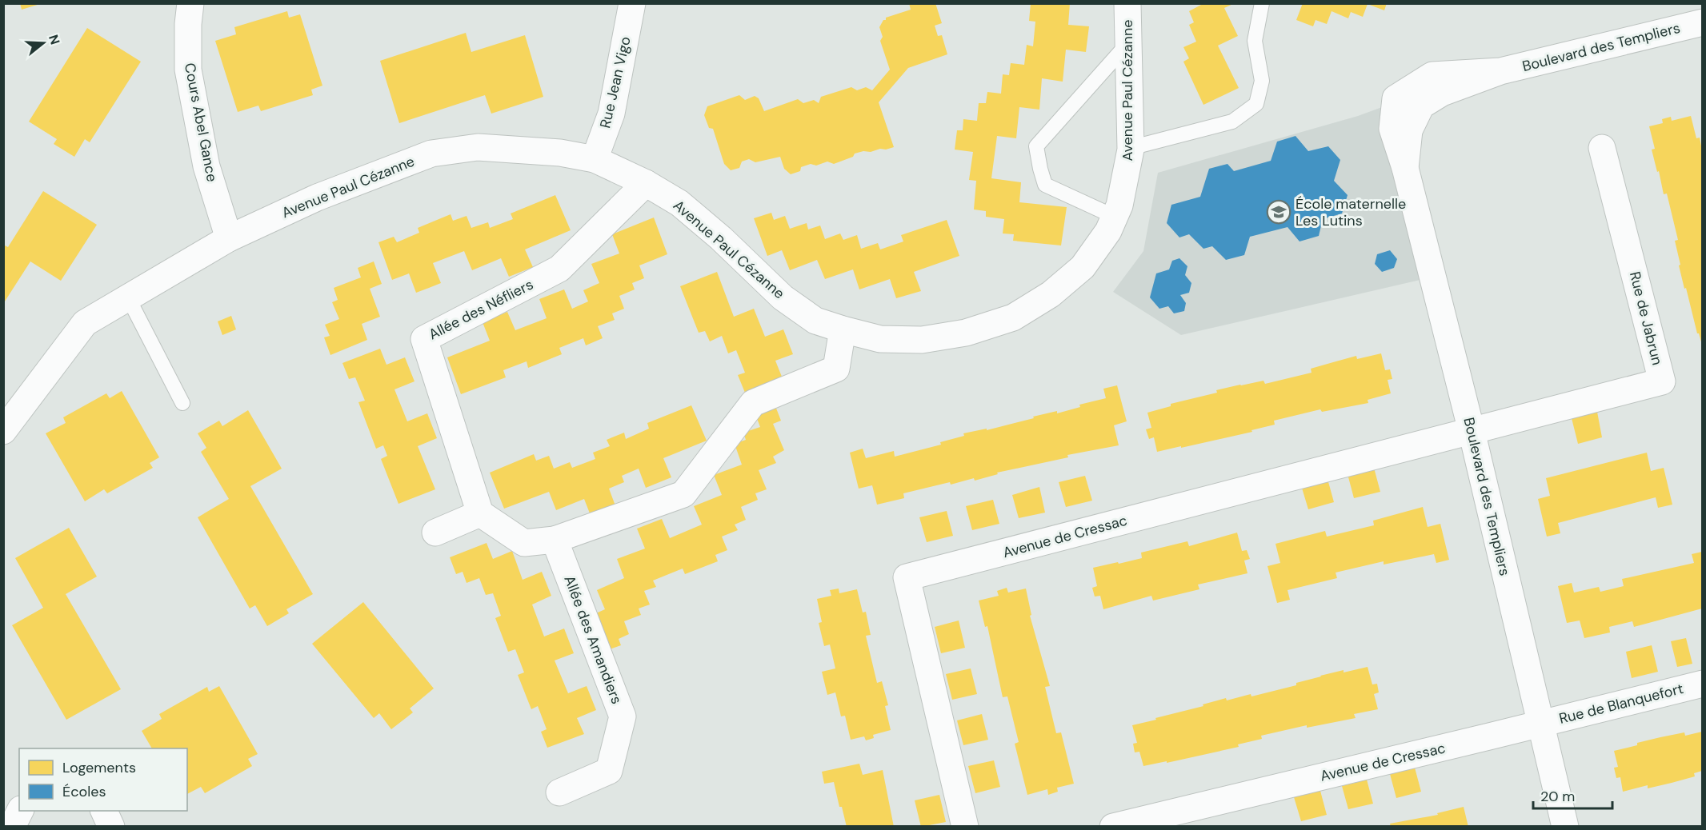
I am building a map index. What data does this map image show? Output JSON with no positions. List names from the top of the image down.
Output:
{
  "streets": {
    "street": [
      "Boulevard des Templiers",
      "Rue Jean Vigo",
      "Avenue Paul Cézanne",
      "Cours Abel Gance",
      "Allée des Néfliers",
      "Rue de Jabrun",
      "Avenue de Cressac",
      "Allée des Amandiers",
      "Rue de Blanquefort"
    ]
  },
  "crossings": [
    ["Boulevard des Templiers", "Rue de Jabrun"],
    ["Boulevard des Templiers", "Avenue de Cressac"],
    ["Boulevard des Templiers", "Rue de Blanquefort"],
    ["Rue Jean Vigo", "Avenue Paul Cézanne"],
    ["Avenue Paul Cézanne", "Cours Abel Gance"],
    ["Avenue Paul Cézanne", "Allée des Néfliers"],
    ["Rue de Jabrun", "Avenue de Cressac"],
    ["Avenue de Cressac", "Rue de Blanquefort"]
  ],
  "places": {
    "school or university": ["École maternelle Les Lutins"]
  },
  "legend": ["Logements", "Écoles"],
  "scale_bar": "20 m",
  "north": "right"
}
